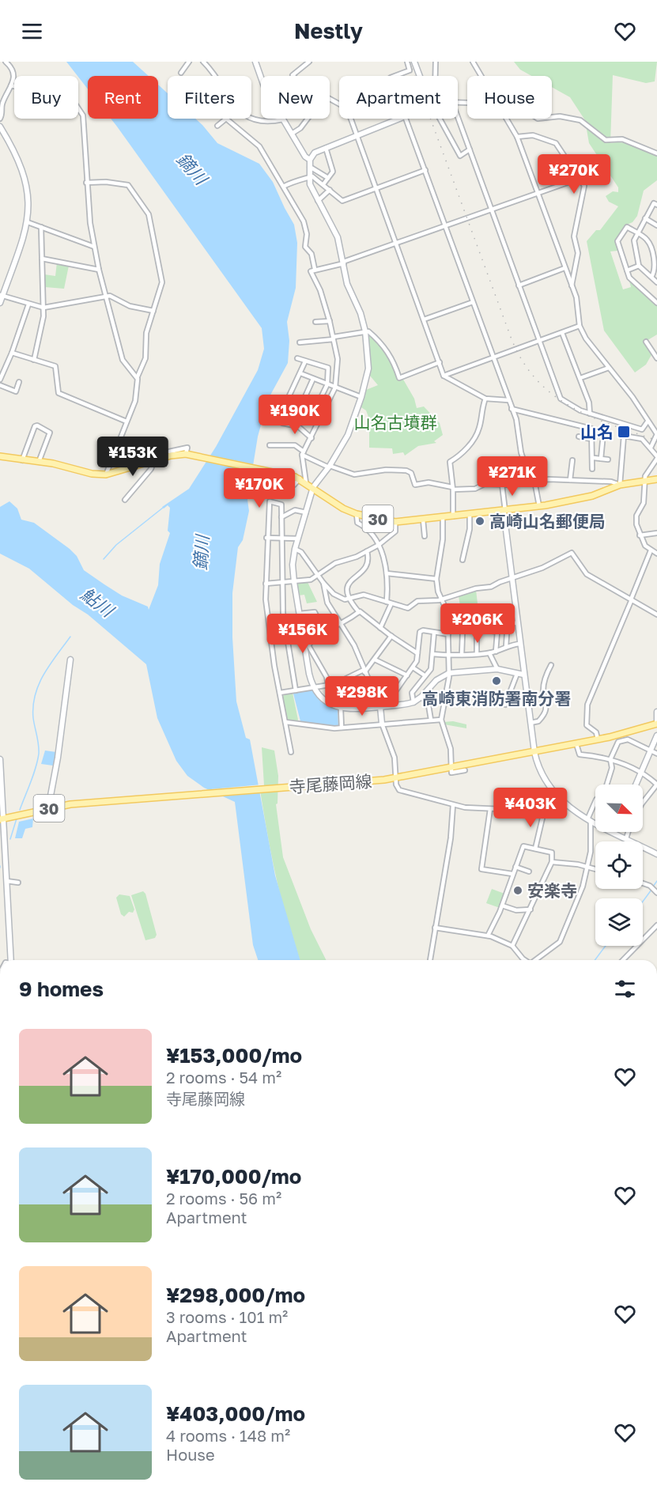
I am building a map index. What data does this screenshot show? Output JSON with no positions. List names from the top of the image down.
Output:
{
  "streets": {
    "main road": ["30", "寺尾藤岡線"]
  },
  "water": ["鏑川", "鮎川"],
  "parks": ["山名古墳群"],
  "places": {
    "transit": ["山名"],
    "other": ["高崎山名郵便局", "高崎東消防署南分署", "安楽寺"]
  },
  "north": "bottom right",
  "page": {
    "header": "Nestly",
    "chip": [
      "Buy",
      "Rent",
      "Filters",
      "New",
      "Apartment",
      "House"
    ],
    "price": [
      "¥270K",
      "¥190K",
      "¥153K",
      "¥271K",
      "¥170K",
      "¥206K",
      "¥156K",
      "¥298K",
      "¥403K"
    ],
    "heading": "9 homes",
    "list": [
      {
        "name": "¥153,000/mo",
        "note": "2 rooms · 54 m² · 寺尾藤岡線"
      },
      {
        "name": "¥170,000/mo",
        "note": "2 rooms · 56 m² · Apartment"
      },
      {
        "name": "¥298,000/mo",
        "note": "3 rooms · 101 m² · Apartment"
      },
      {
        "name": "¥403,000/mo",
        "note": "4 rooms · 148 m² · House"
      }
    ]
  }
}
